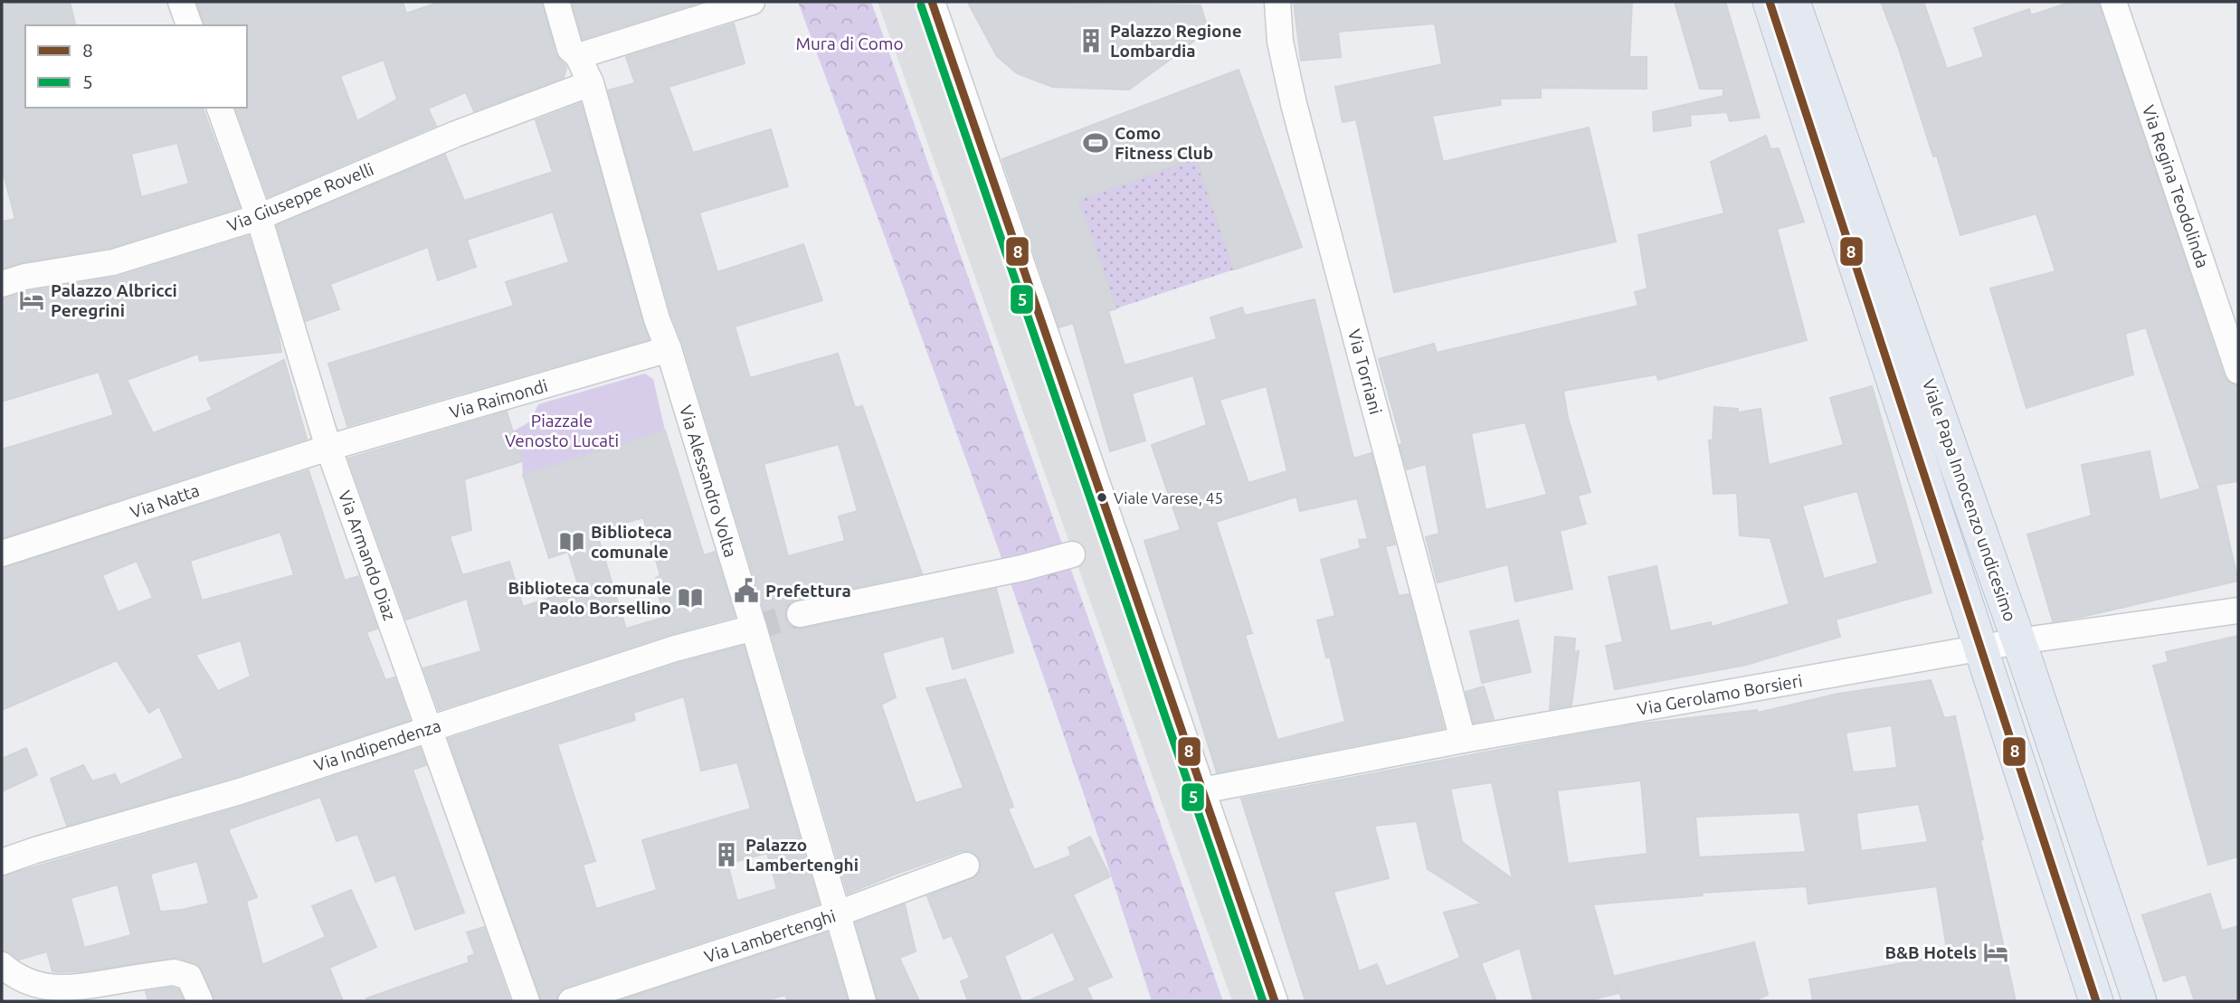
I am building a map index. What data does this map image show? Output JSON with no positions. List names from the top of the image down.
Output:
{
  "streets": {
    "main road": ["Viale Papa Innocenzo undicesimo"],
    "street": [
      "Via Regina Teodolinda",
      "Via Giuseppe Rovelli",
      "Via Torriani",
      "Via Raimondi",
      "Via Alessandro Volta",
      "Via Natta",
      "Via Armando Diaz",
      "Via Gerolamo Borsieri",
      "Via Indipendenza",
      "Via Lambertenghi"
    ]
  },
  "crossings": [
    ["Via Giuseppe Rovelli", "Via Alessandro Volta"],
    ["Via Giuseppe Rovelli", "Via Armando Diaz"],
    ["Via Torriani", "Via Gerolamo Borsieri"],
    ["Via Raimondi", "Via Alessandro Volta"],
    ["Via Raimondi", "Via Natta"],
    ["Via Raimondi", "Via Armando Diaz"],
    ["Via Alessandro Volta", "Via Indipendenza"],
    ["Via Alessandro Volta", "Via Lambertenghi"],
    ["Viale Papa Innocenzo undicesimo", "Via Gerolamo Borsieri"],
    ["Via Natta", "Via Armando Diaz"],
    ["Via Armando Diaz", "Via Indipendenza"]
  ],
  "parks": ["Mura di Como", "Piazzale Venosto Lucati"],
  "places": {
    "building": ["Palazzo Regione Lombardia", "Palazzo Lambertenghi"],
    "sports": ["Como Fitness Club"],
    "hotel": ["Palazzo Albricci Peregrini", "B&B Hotels"],
    "other": ["Viale Varese, 45"],
    "library": ["Biblioteca comunale", "Biblioteca comunale Paolo Borsellino"],
    "public building": ["Prefettura"]
  },
  "lines": ["transit line 8", "transit line 5"],
  "legend": ["8", "5"]
}
